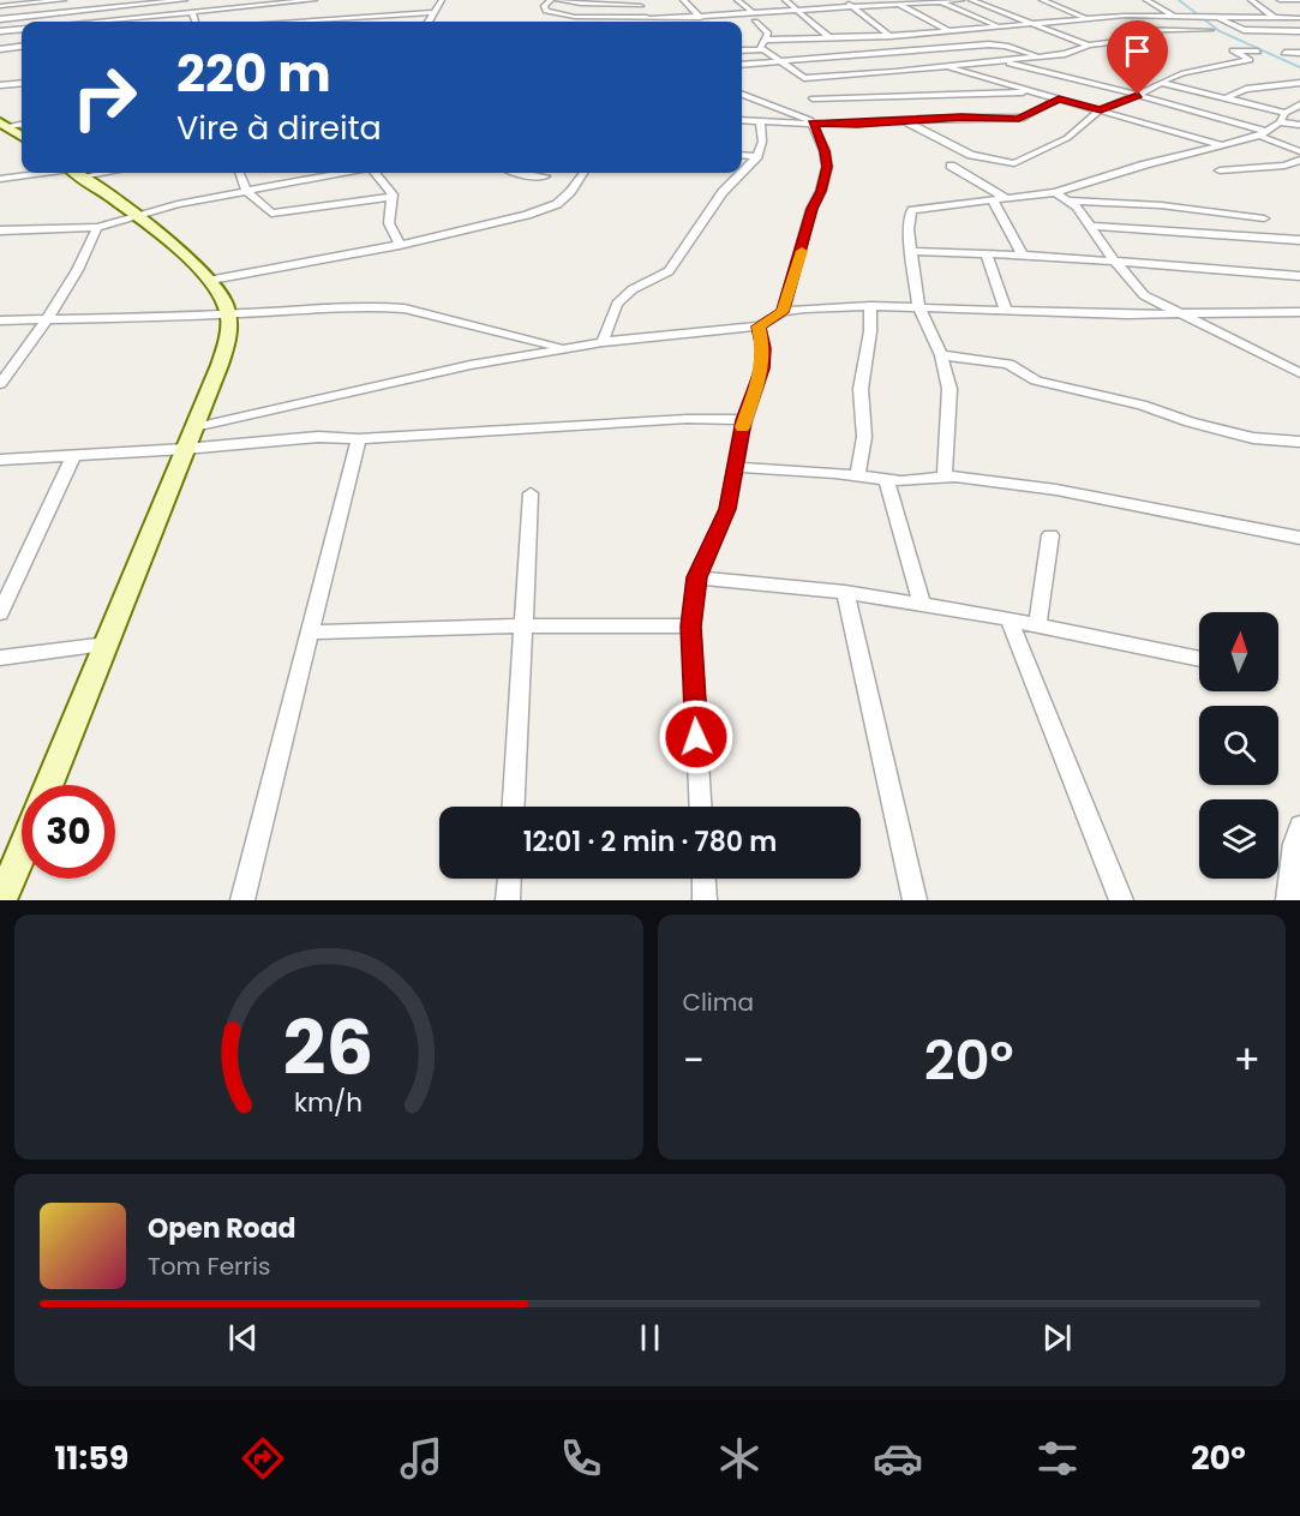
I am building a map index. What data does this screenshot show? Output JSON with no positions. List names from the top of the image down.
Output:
{
  "north": "top",
  "page": {
    "turn": ["220 m", "Vire à direita"],
    "limit": "30",
    "trip": "12:01 · 2 min · 780 m",
    "tile": "Clima",
    "heat": ["−", "20°", "+"],
    "song": ["Open Road", "Tom Ferris"],
    "tabs": ["11:59", "20°"],
    "gauge": ["26", "km/h"]
  }
}
